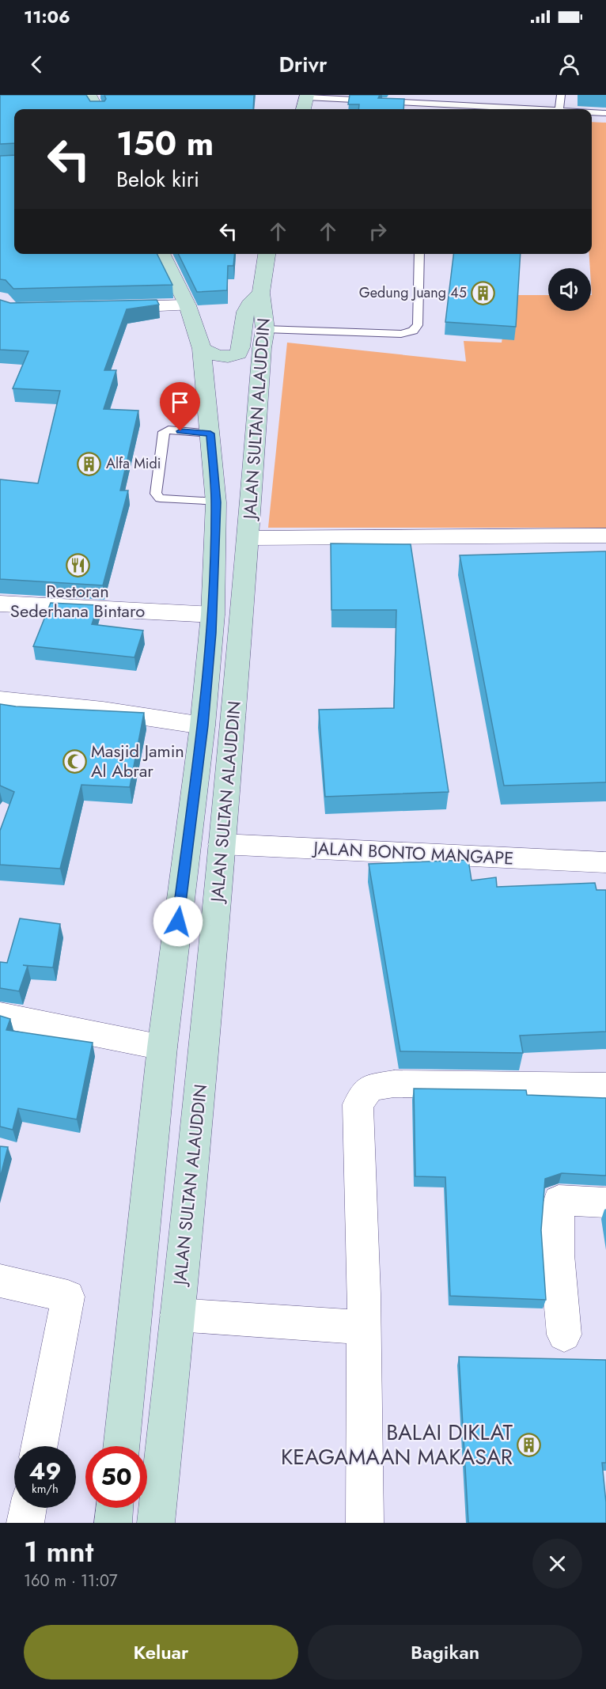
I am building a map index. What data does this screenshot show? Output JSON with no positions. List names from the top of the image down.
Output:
{
  "streets": {
    "main road": ["JALAN SULTAN ALAUDDIN"],
    "street": ["JALAN BONTO MANGAPE"]
  },
  "crossings": [
    ["JALAN SULTAN ALAUDDIN", "JALAN BONTO MANGAPE"]
  ],
  "places": {
    "building": ["Gedung Juang 45", "Alfa Midi", "BALAI DIKLAT KEAGAMAAN MAKASAR"],
    "restaurant": ["Restoran Sederhana Bintaro"],
    "mosque": ["Masjid Jamin Al Abrar"]
  },
  "page": {
    "status": "11:06",
    "header": "Drivr",
    "turn": ["150 m", "Belok kiri"],
    "speed": "49 km/h",
    "limit": "50",
    "heading": ["1 mnt", "160 m · 11:07"],
    "buttons": ["Keluar", "Bagikan"]
  }
}
